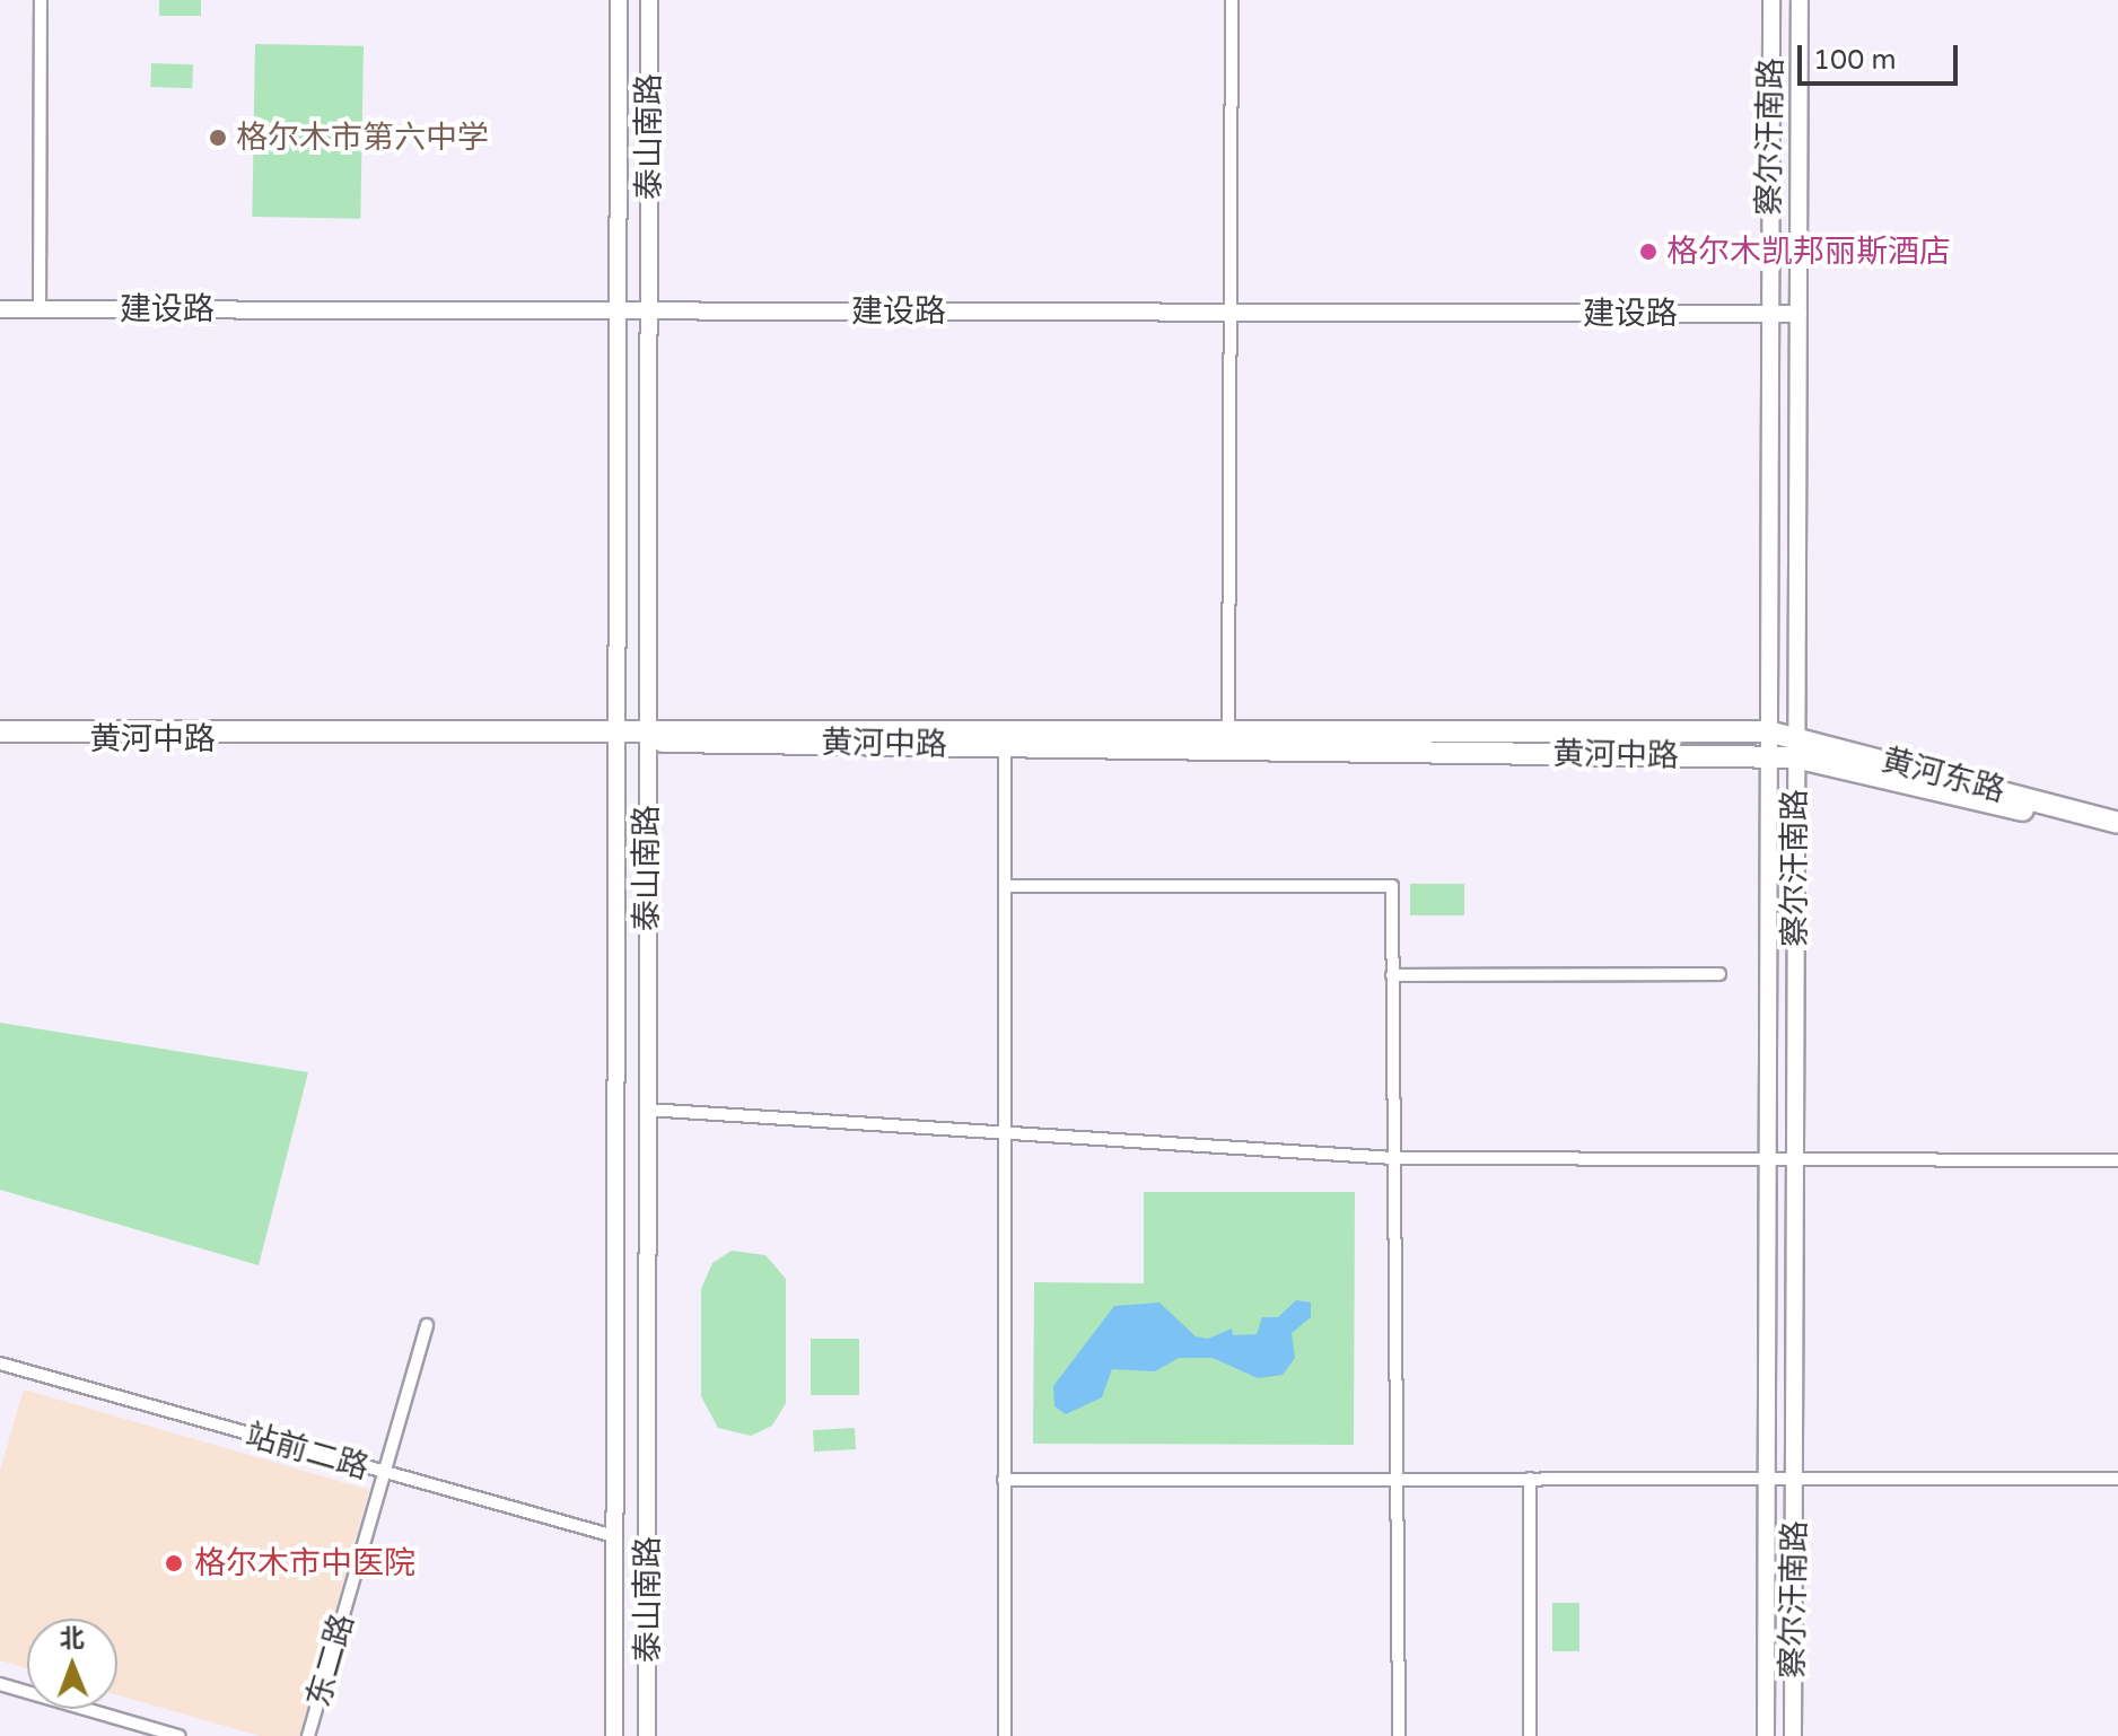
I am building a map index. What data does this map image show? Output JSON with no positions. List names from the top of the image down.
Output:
{
  "streets": {
    "highway": ["黄河中路", "黄河东路"],
    "street": [
      "泰山南路",
      "察尔汗南路",
      "建设路",
      "站前二路",
      "东二路"
    ]
  },
  "crossings": [
    ["泰山南路", "建设路"],
    ["泰山南路", "黄河中路"],
    ["泰山南路", "站前二路"],
    ["察尔汗南路", "建设路"],
    ["察尔汗南路", "黄河中路"],
    ["察尔汗南路", "黄河东路"],
    ["黄河中路", "黄河东路"],
    ["站前二路", "东二路"]
  ],
  "places": ["格尔木市第六中学", "格尔木凯邦丽斯酒店", "格尔木市中医院"],
  "scale_bar": "100 m",
  "north": "top"
}
